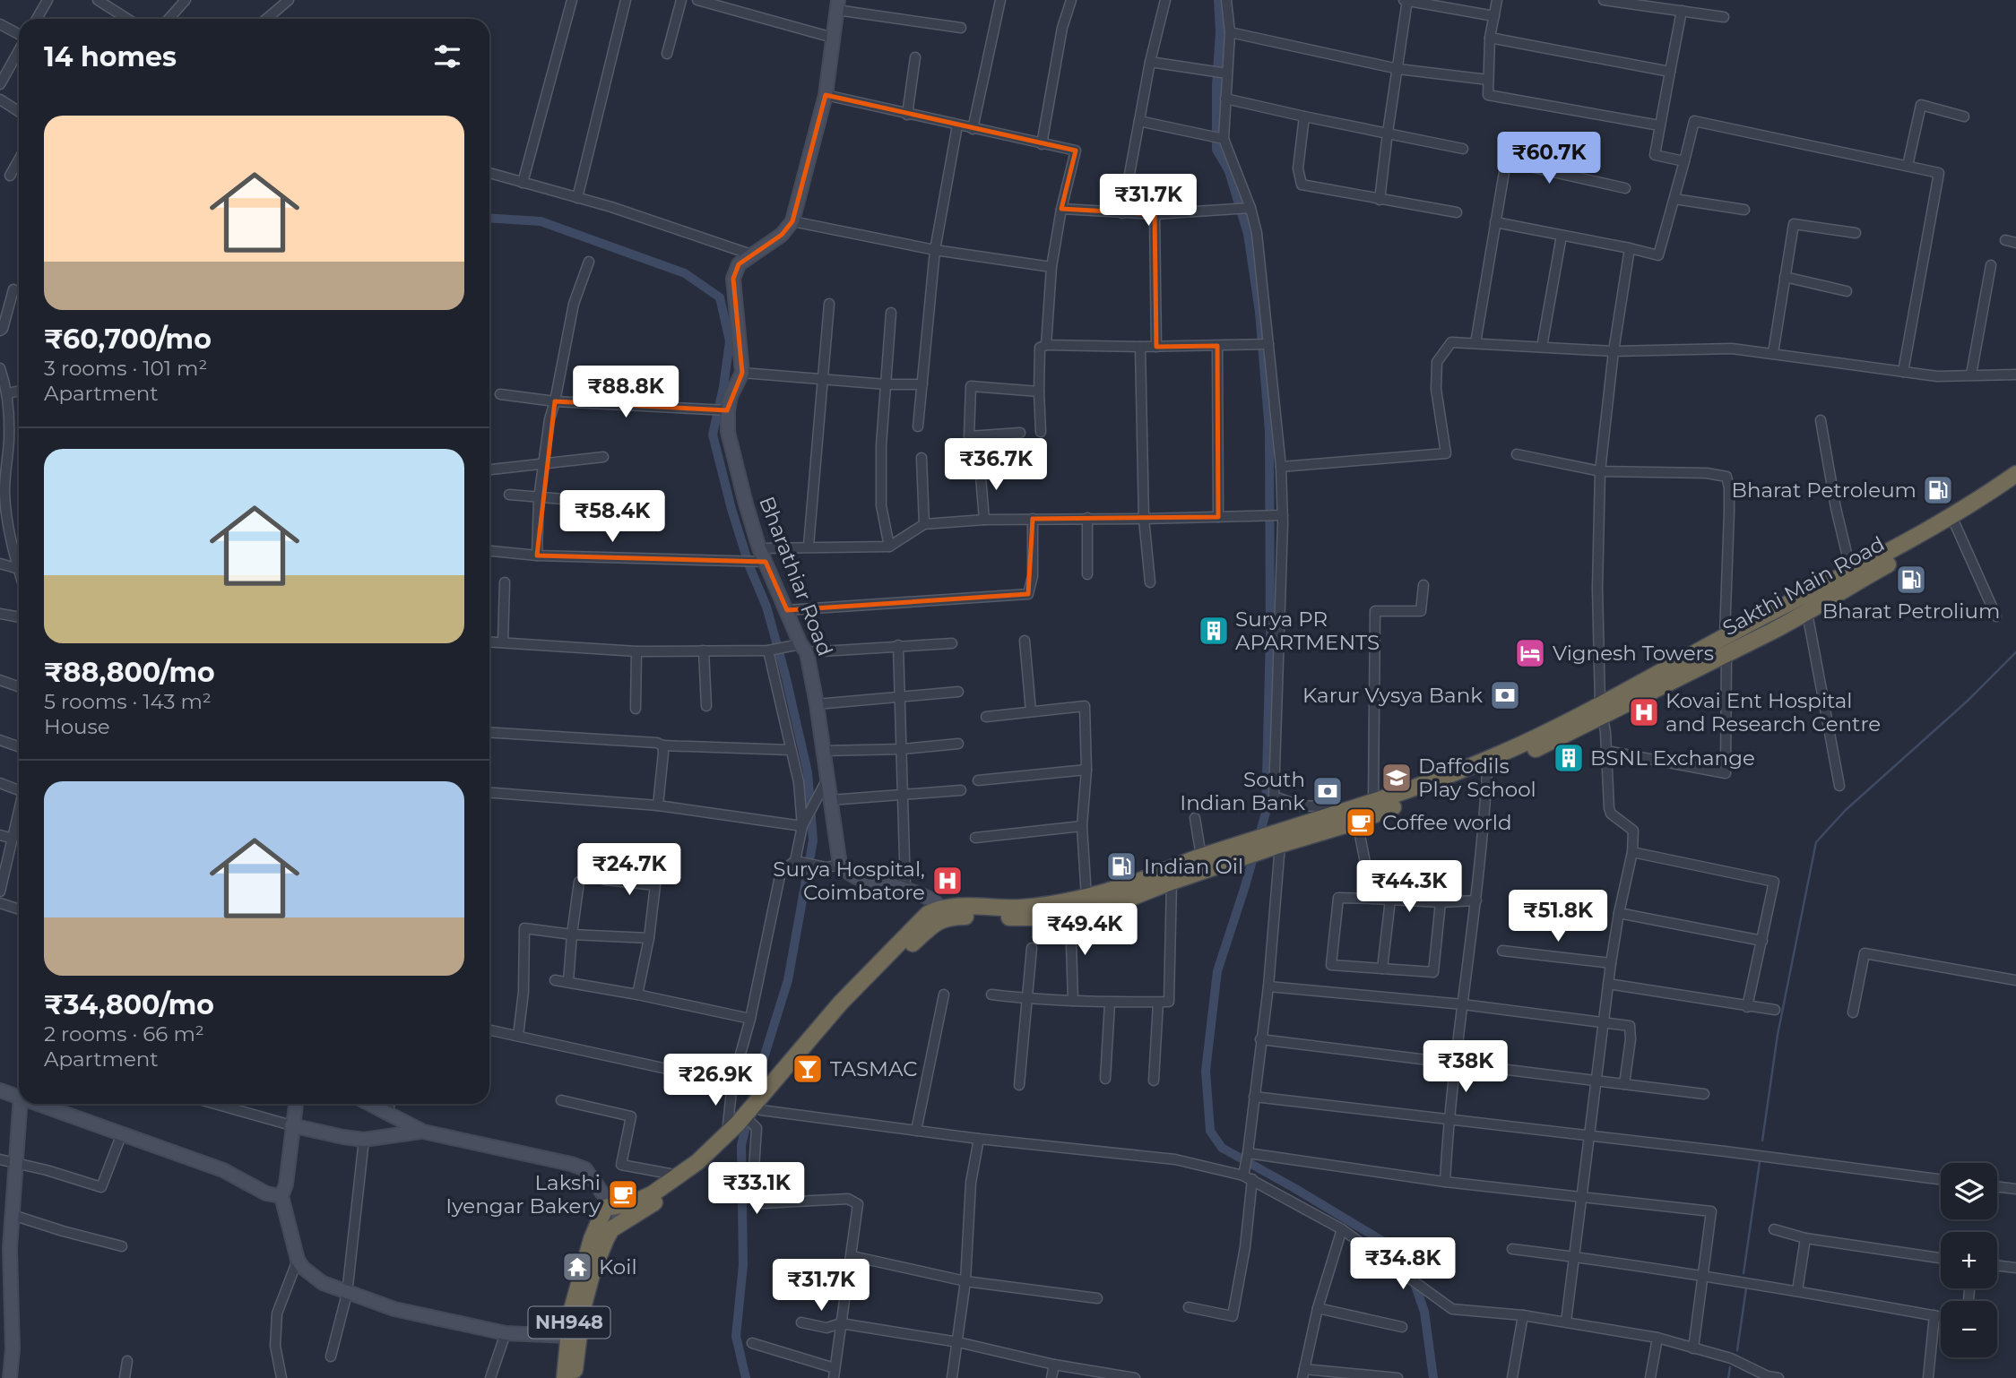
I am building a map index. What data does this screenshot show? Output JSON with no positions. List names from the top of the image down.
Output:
{
  "streets": {
    "highway": ["Sakthi Main Road", "NH948"],
    "main road": ["Bharathiar Road"]
  },
  "crossings": [
    ["Sakthi Main Road", "NH948"]
  ],
  "places": {
    "fuel station": ["Bharat Petroleum", "Bharat Petrolium", "Indian Oil"],
    "building": ["Surya PR APARTMENTS", "BSNL Exchange"],
    "hotel": ["Vignesh Towers"],
    "bank": ["Karur Vysya Bank", "South Indian Bank"],
    "hospital": ["Kovai Ent Hospital and Research Centre", "Surya Hospital, Coimbatore"],
    "school or university": ["Daffodils Play School"],
    "cafe": ["Coffee world", "Lakshi Iyengar Bakery"],
    "bar": ["TASMAC"],
    "temple": ["Koil"]
  },
  "page": {
    "heading": "14 homes",
    "list": [
      {
        "name": "₹60,700/mo",
        "note": "3 rooms · 101 m² · Apartment"
      },
      {
        "name": "₹88,800/mo",
        "note": "5 rooms · 143 m² · House"
      },
      {
        "name": "₹34,800/mo",
        "note": "2 rooms · 66 m² · Apartment"
      }
    ],
    "price": [
      "₹60.7K",
      "₹31.7K",
      "₹88.8K",
      "₹36.7K",
      "₹58.4K",
      "₹24.7K",
      "₹44.3K",
      "₹51.8K",
      "₹49.4K",
      "₹38K",
      "₹26.9K",
      "₹33.1K",
      "₹34.8K",
      "₹31.7K"
    ],
    "map_buttons": ["+", "−"]
  }
}
